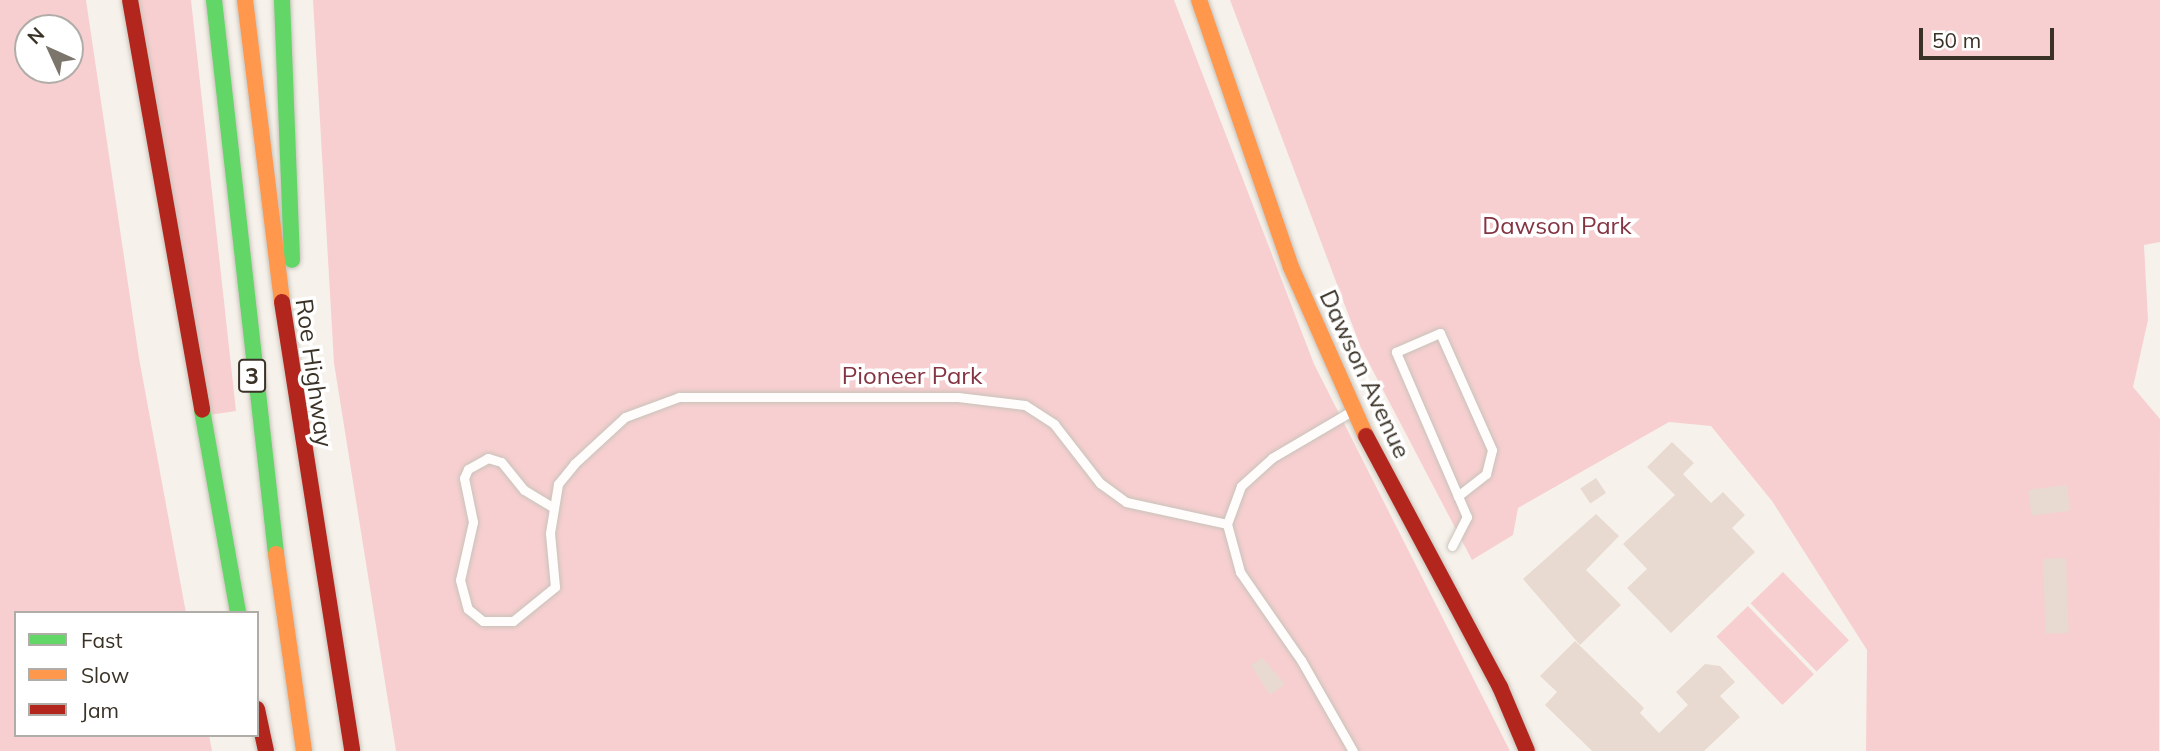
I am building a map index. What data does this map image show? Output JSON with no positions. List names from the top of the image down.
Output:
{
  "streets": {
    "main road": ["Roe Highway", "Dawson Avenue", "3"]
  },
  "parks": ["Dawson Park", "Pioneer Park"],
  "legend": ["Fast", "Slow", "Jam"],
  "scale_bar": "50 m",
  "north": "top left"
}
